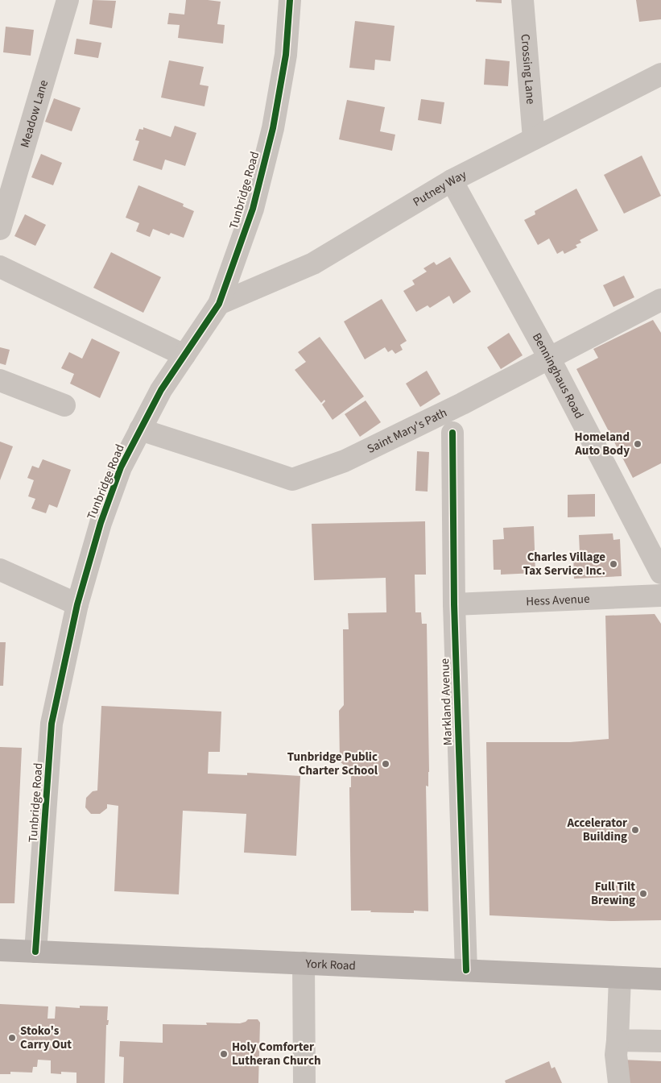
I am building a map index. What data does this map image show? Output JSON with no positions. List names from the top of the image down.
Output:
{
  "streets": {
    "main road": ["York Road"],
    "street": [
      "Crossing Lane",
      "Meadow Lane",
      "Putney Way",
      "Tunbridge Road",
      "Benninghaus Road",
      "Saint Mary's Path",
      "Hess Avenue",
      "Markland Avenue"
    ]
  },
  "crossings": [
    ["Crossing Lane", "Putney Way"],
    ["Putney Way", "Tunbridge Road"],
    ["Putney Way", "Benninghaus Road"],
    ["Tunbridge Road", "Saint Mary's Path"],
    ["Tunbridge Road", "York Road"],
    ["Benninghaus Road", "Saint Mary's Path"],
    ["Hess Avenue", "Markland Avenue"],
    ["Markland Avenue", "York Road"]
  ],
  "places": [
    "Homeland Auto Body",
    "Charles Village Tax Service Inc.",
    "Tunbridge Public Charter School",
    "Accelerator Building",
    "Full Tilt Brewing",
    "Stoko's Carry Out",
    "Holy Comforter Lutheran Church"
  ]
}
